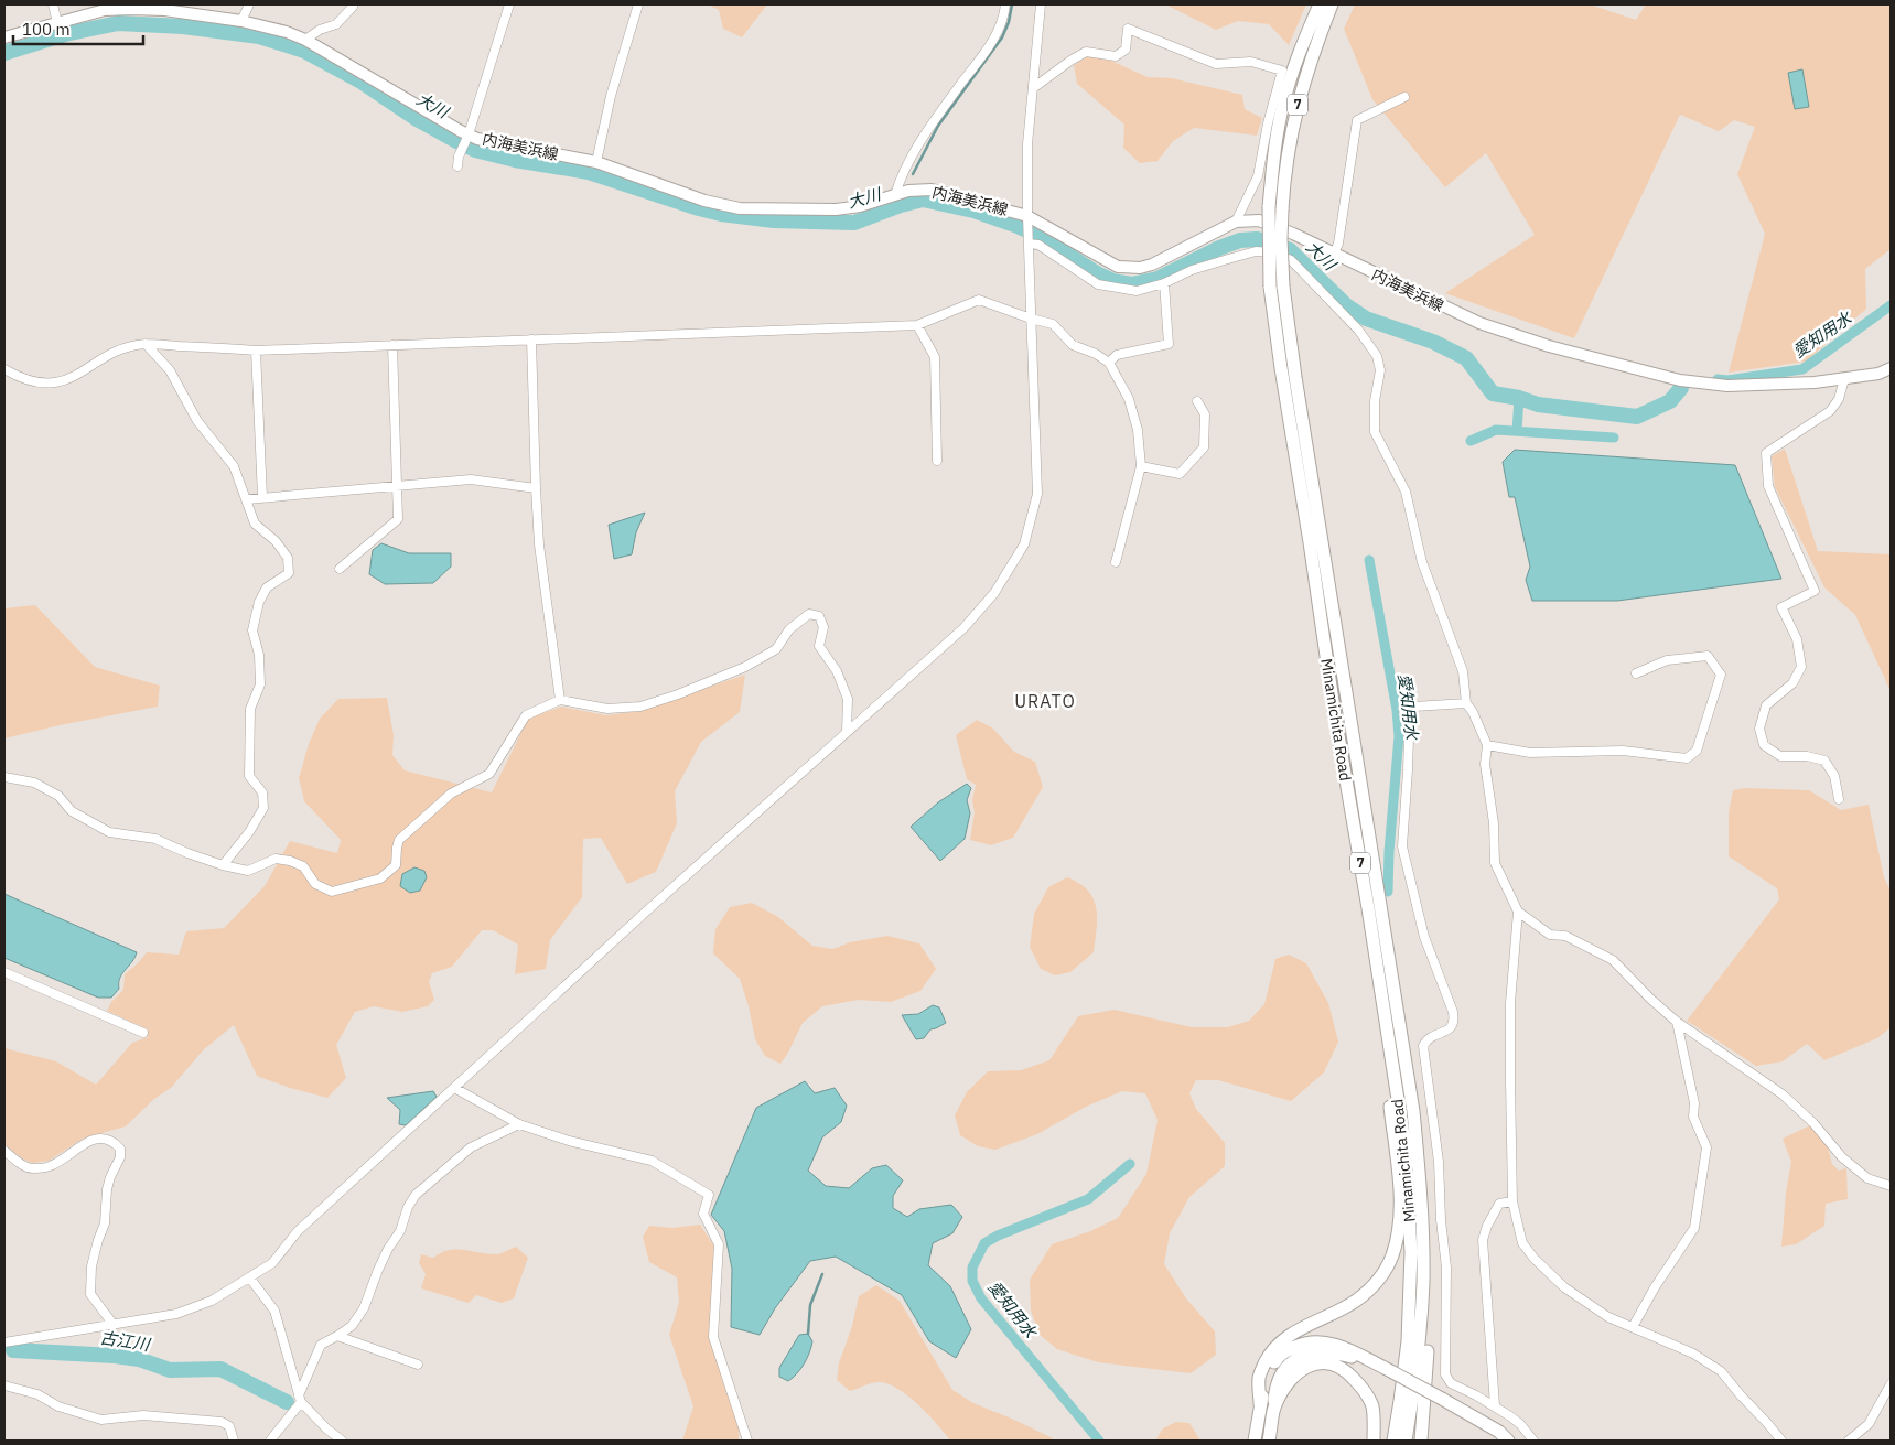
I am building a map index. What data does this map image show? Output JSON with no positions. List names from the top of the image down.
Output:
{
  "streets": {
    "highway": ["7", "Minamichita Road"],
    "main road": ["内海美浜線"]
  },
  "districts": ["URATO"],
  "water": ["大川", "愛知用水", "古江川"],
  "scale_bar": "100 m"
}
